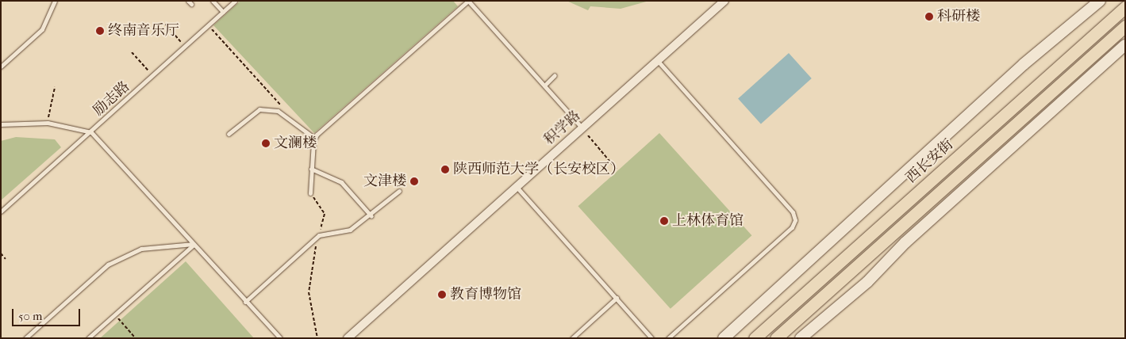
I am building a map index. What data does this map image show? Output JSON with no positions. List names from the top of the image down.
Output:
{
  "streets": {
    "main road": ["西长安街"],
    "street": ["积学路"],
    "lane": ["励志路"]
  },
  "places": [
    "科研楼",
    "终南音乐厅",
    "文澜楼",
    "陕西师范大学（长安校区）",
    "文津楼",
    "上林体育馆",
    "教育博物馆"
  ],
  "scale_bar": "50 m"
}
